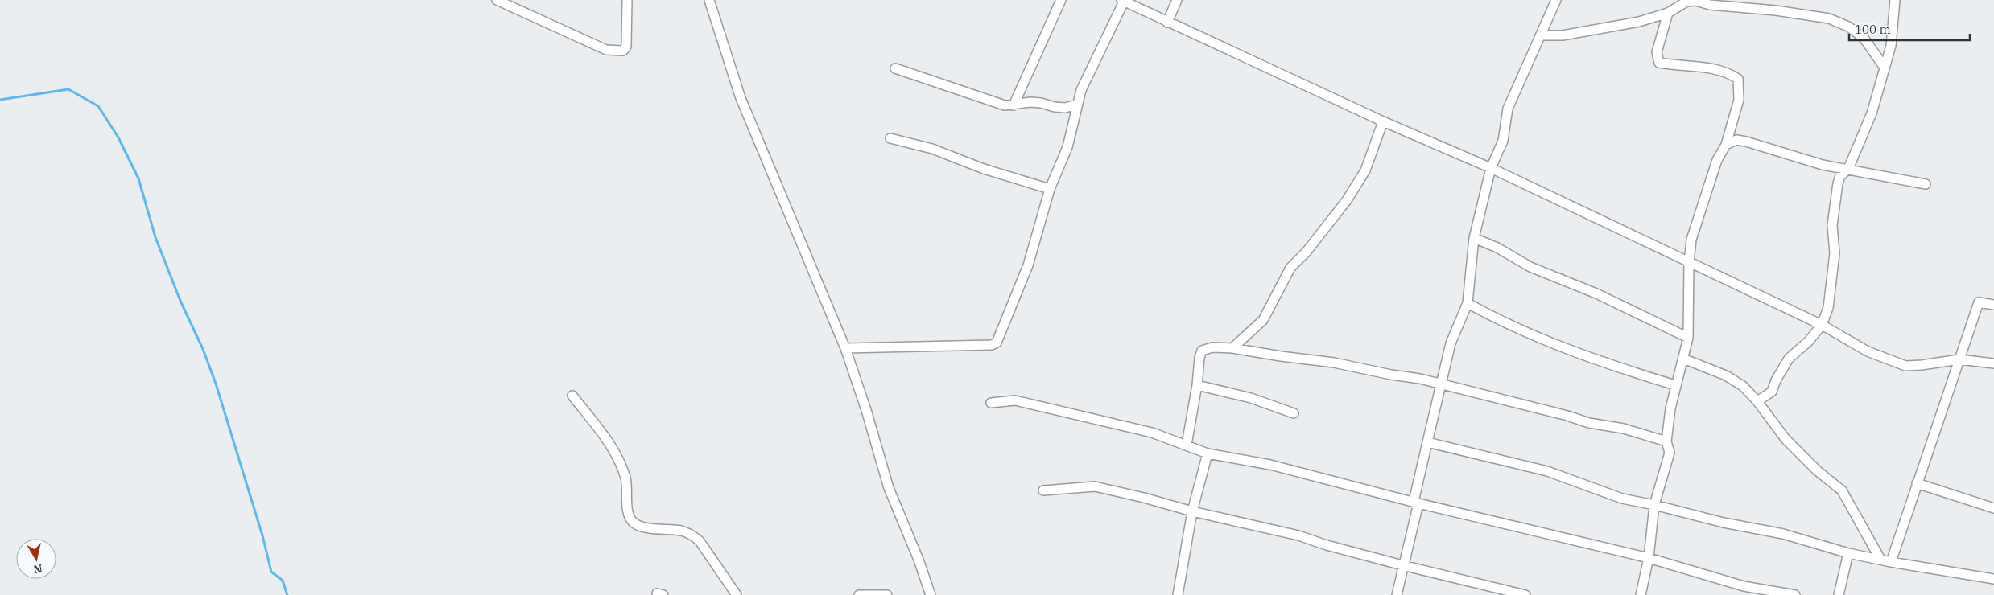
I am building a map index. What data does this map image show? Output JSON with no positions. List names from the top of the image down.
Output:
{
  "scale_bar": "100 m",
  "north": "bottom"
}
